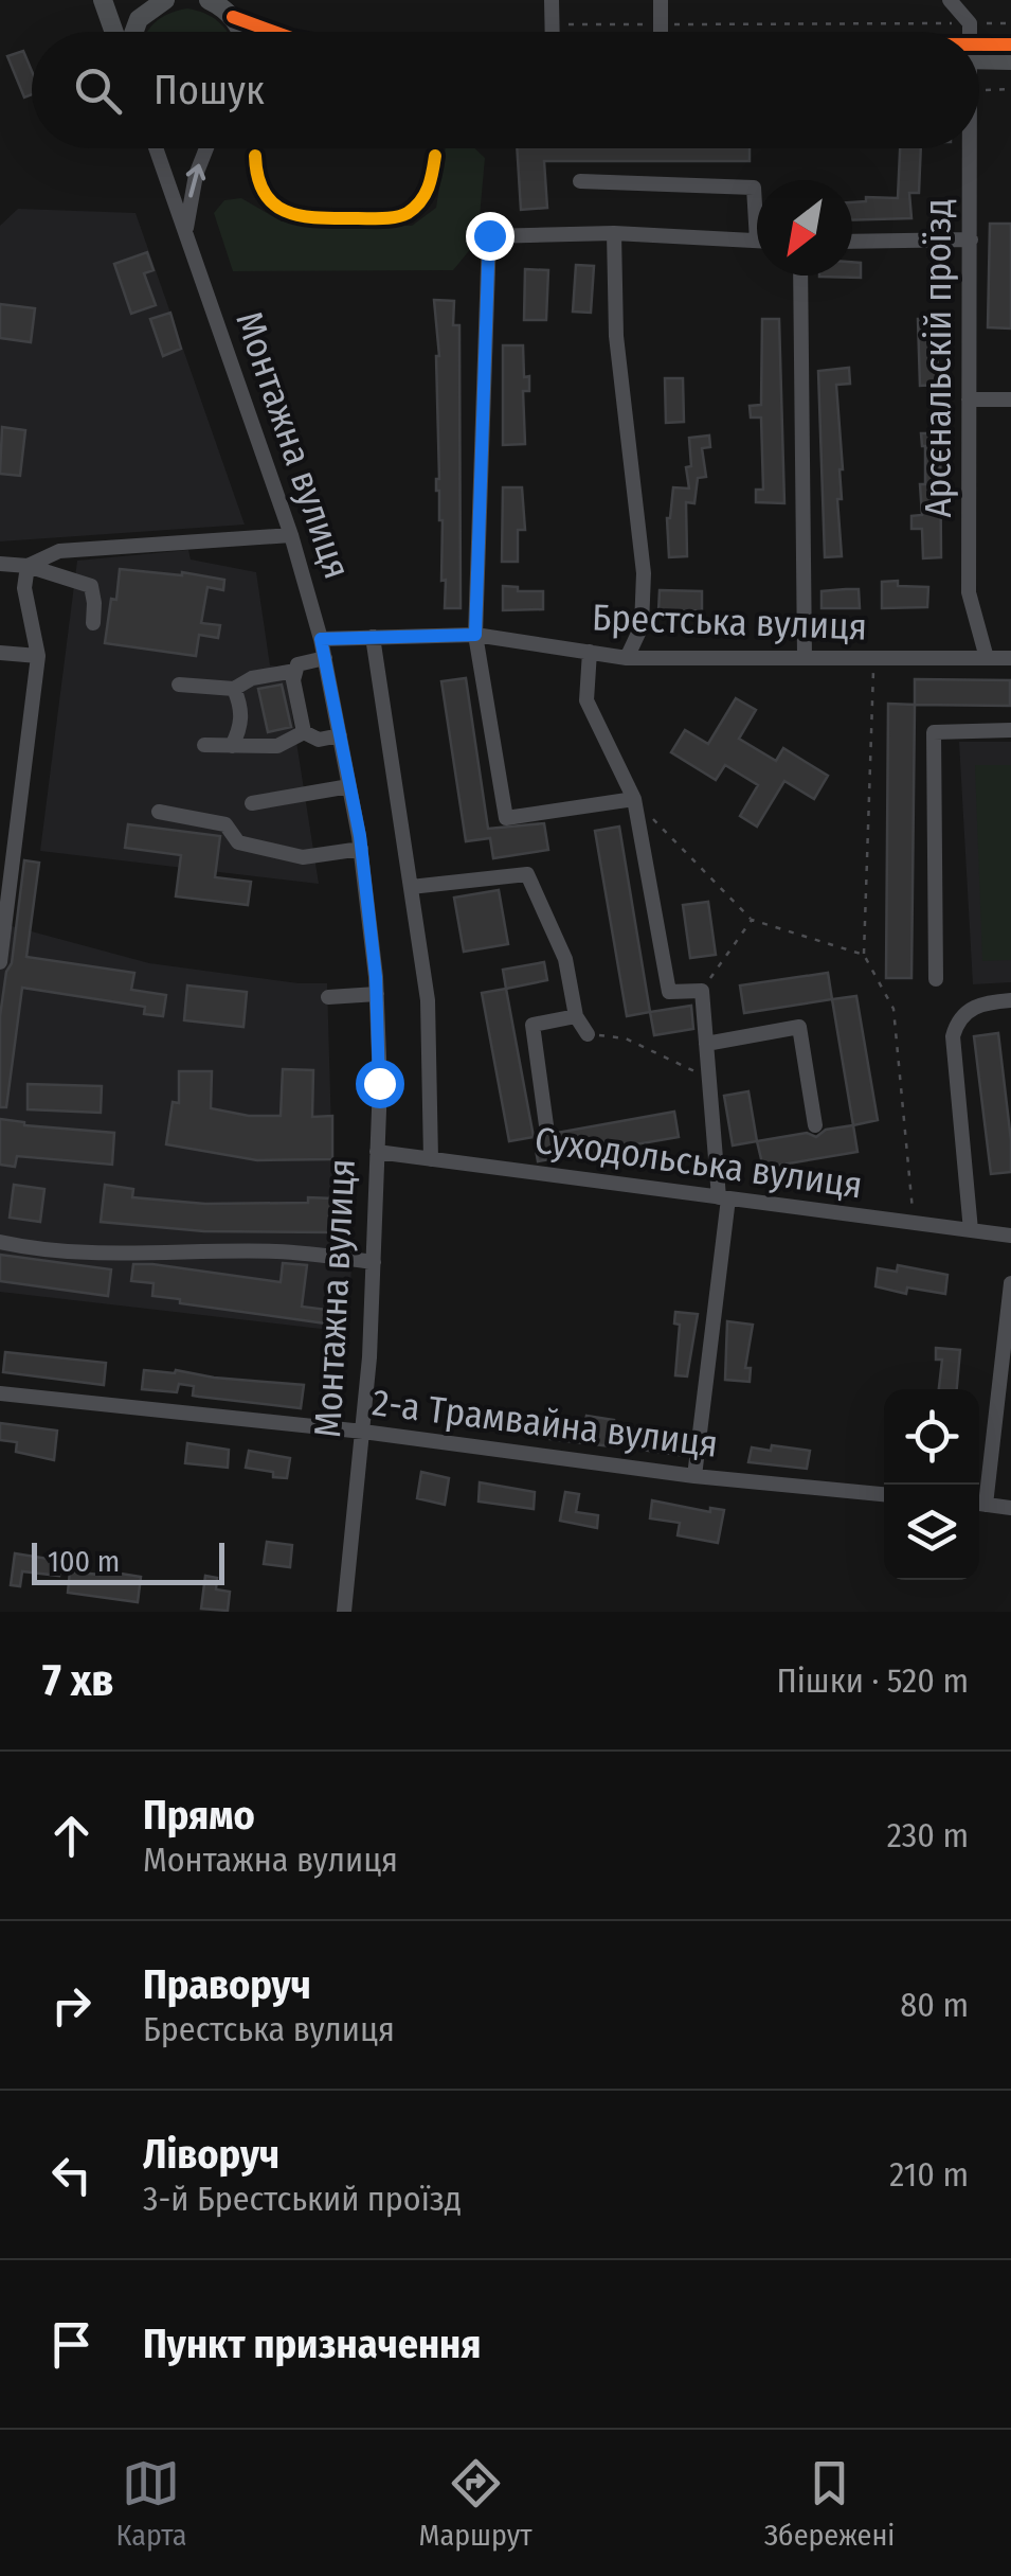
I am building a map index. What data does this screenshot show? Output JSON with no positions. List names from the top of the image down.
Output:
{
  "streets": {
    "street": [
      "Арсєнальскій проїзд",
      "Монтажна вулиця",
      "Брестська вулиця",
      "Суходольська вулиця",
      "2-а Трамвайна вулиця"
    ]
  },
  "crossings": [
    ["Арсєнальскій проїзд", "Брестська вулиця"],
    ["Монтажна вулиця", "Брестська вулиця"],
    ["Монтажна вулиця", "Суходольська вулиця"],
    ["Монтажна вулиця", "2-а Трамвайна вулиця"]
  ],
  "scale_bar": "100 m",
  "north": "bottom left",
  "page": {
    "search": "Пошук",
    "scale": "100 m",
    "heading": ["7 хв", "Пішки · 520 m"],
    "list": [
      ["Прямо", "Монтажна вулиця", "230 m"],
      ["Праворуч", "Брестська вулиця", "80 m"],
      ["Ліворуч", "3-й Брестський проїзд", "210 m"],
      "Пункт призначення"
    ],
    "nav": ["Карта", "Маршрут", "Збережені"]
  }
}
